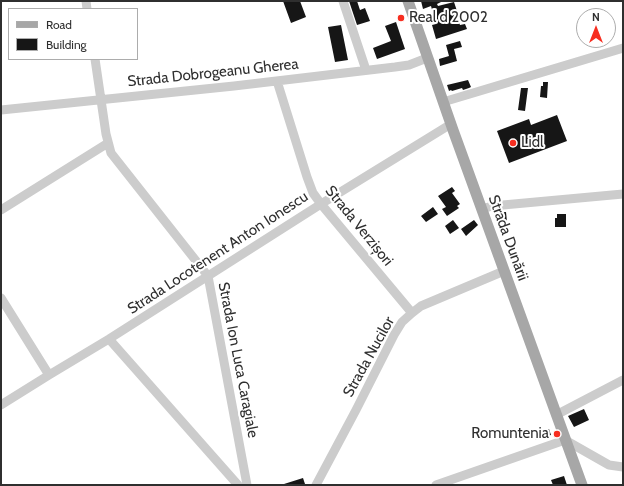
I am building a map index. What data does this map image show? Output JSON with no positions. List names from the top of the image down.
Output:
{
  "streets": {
    "main road": ["Strada Dunării"],
    "street": [
      "Strada Dobrogeanu Gherea",
      "Strada Verzișori",
      "Strada Locotenent Anton Ionescu",
      "Strada Nucilor",
      "Strada Ion Luca Caragiale"
    ]
  },
  "crossings": [
    ["Strada Dobrogeanu Gherea", "Strada Verzișori"],
    ["Strada Dobrogeanu Gherea", "Strada Dunării"],
    ["Strada Dobrogeanu Gherea", "Strada Ion Luca Caragiale"],
    ["Strada Verzișori", "Strada Locotenent Anton Ionescu"],
    ["Strada Verzișori", "Strada Nucilor"],
    ["Strada Dunării", "Strada Locotenent Anton Ionescu"],
    ["Strada Dunării", "Strada Nucilor"],
    ["Strada Locotenent Anton Ionescu", "Strada Ion Luca Caragiale"]
  ],
  "places": ["Real d 2002", "Lidl", "Romuntenia"],
  "legend": ["Road", "Building"],
  "north": "top"
}
